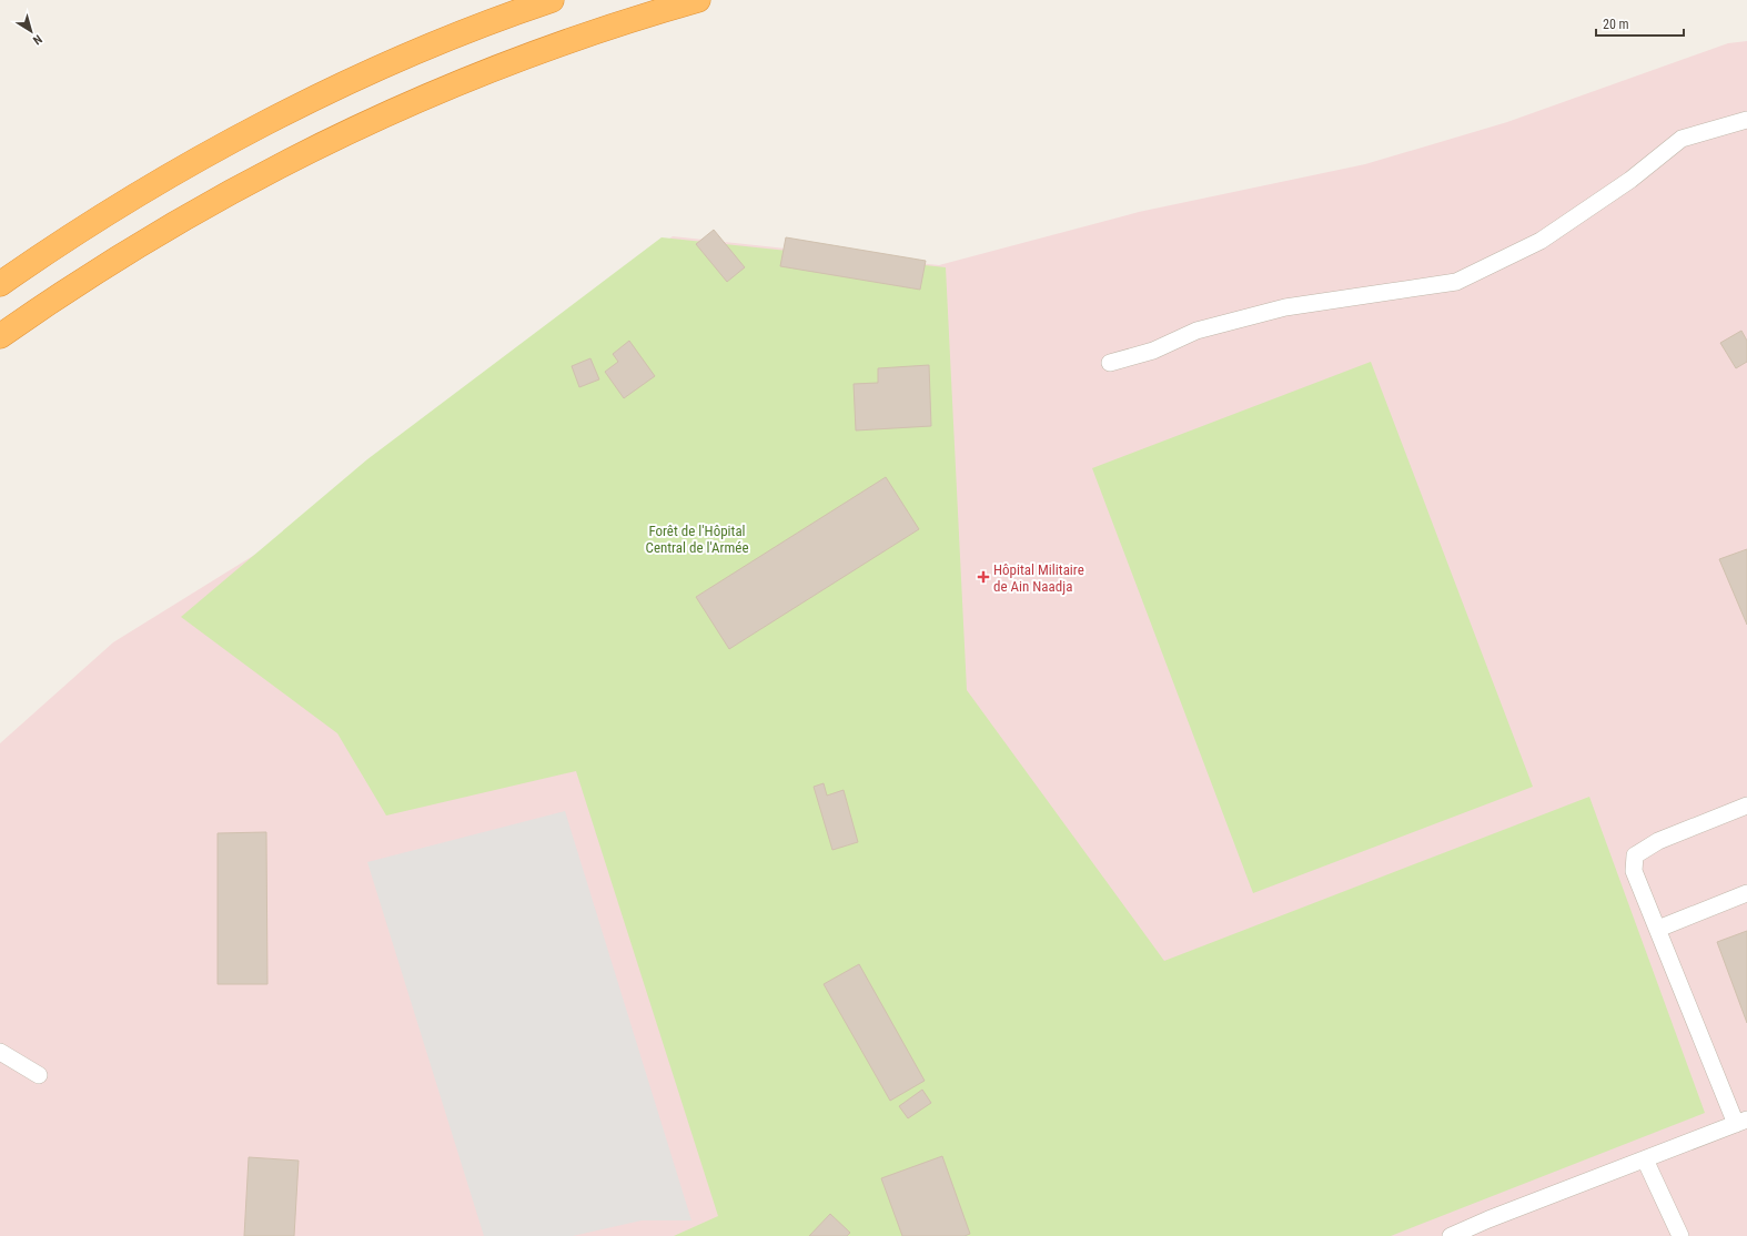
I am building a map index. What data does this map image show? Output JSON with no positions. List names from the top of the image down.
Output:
{
  "parks": ["Forêt de l'Hôpital Central de l'Armée"],
  "places": {
    "health": ["Hôpital Militaire de Ain Naadja"]
  },
  "scale_bar": "20 m",
  "north": "bottom right"
}
